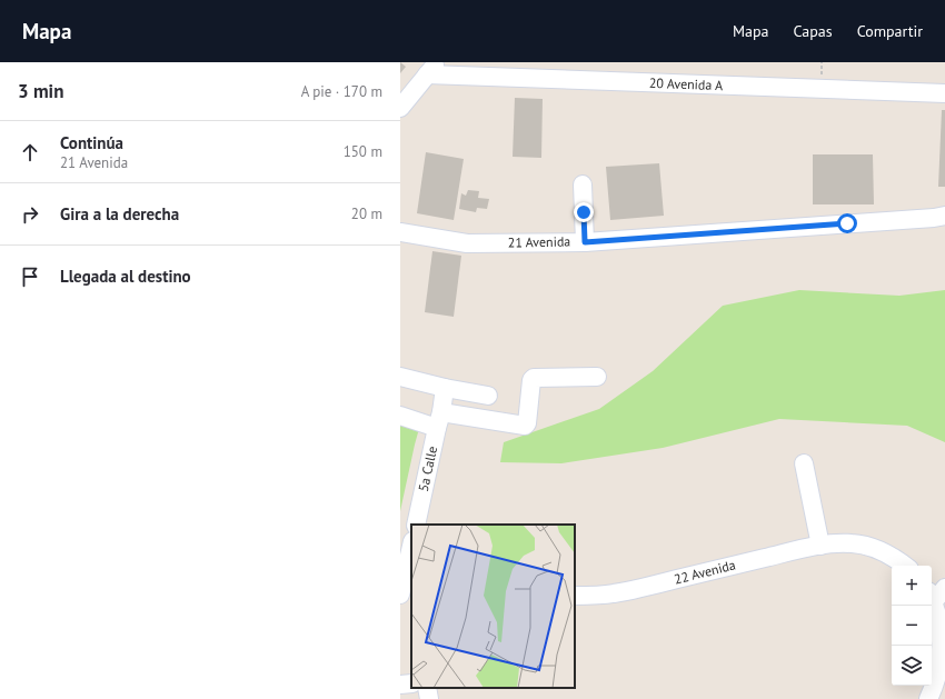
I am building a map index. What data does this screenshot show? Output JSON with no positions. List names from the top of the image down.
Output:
{
  "streets": {
    "street": [
      "20 Avenida A",
      "21 Avenida",
      "5a Calle",
      "22 Avenida"
    ]
  },
  "page": {
    "header": "Mapa",
    "nav": ["Mapa", "Capas", "Compartir"],
    "heading": ["3 min", "A pie · 170 m"],
    "list": [
      ["Continúa", "21 Avenida", "150 m"],
      ["Gira a la derecha", "20 m"],
      "Llegada al destino"
    ],
    "map_buttons": ["+", "−"]
  }
}
